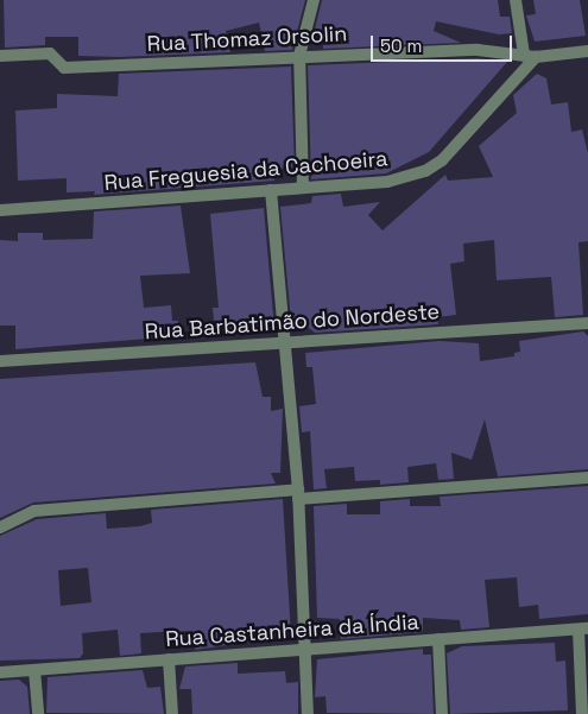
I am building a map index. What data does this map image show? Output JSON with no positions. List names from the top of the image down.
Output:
{
  "streets": {
    "street": [
      "Rua Thomaz Orsolin",
      "Rua Freguesia da Cachoeira",
      "Rua Barbatimão do Nordeste",
      "Rua Castanheira da Índia"
    ]
  },
  "crossings": [
    ["Rua Thomaz Orsolin", "Rua Freguesia da Cachoeira"]
  ],
  "scale_bar": "50 m"
}
